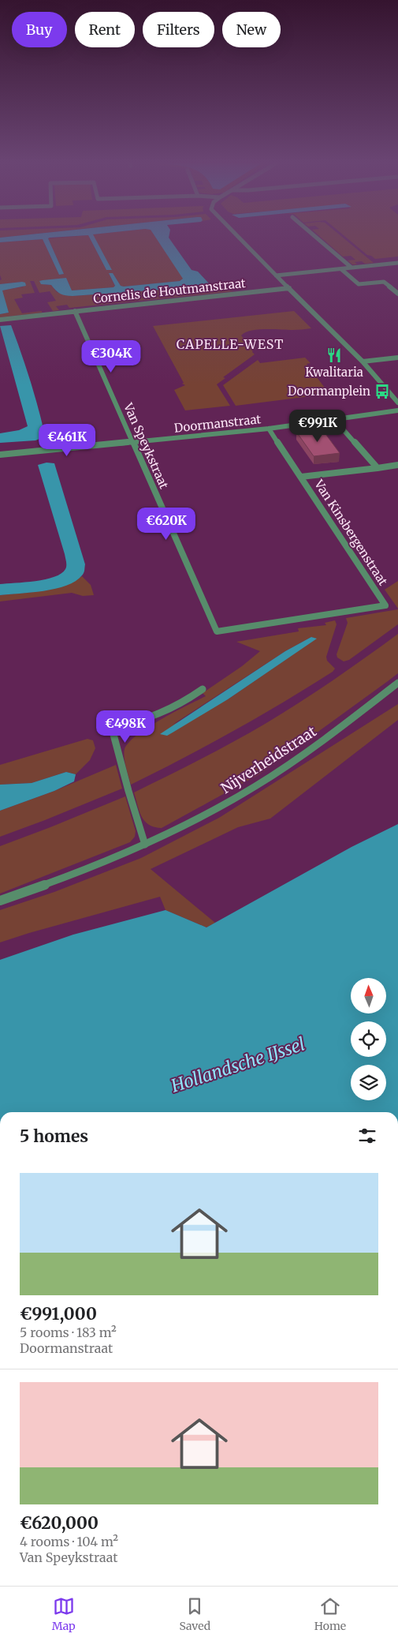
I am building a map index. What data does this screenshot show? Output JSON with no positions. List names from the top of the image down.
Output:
{
  "streets": {
    "street": [
      "Cornelis de Houtmanstraat",
      "Doormanstraat",
      "Van Speykstraat",
      "Van Kinsbergenstraat",
      "Nijverheidstraat"
    ]
  },
  "crossings": [
    ["Cornelis de Houtmanstraat", "Van Speykstraat"],
    ["Doormanstraat", "Van Speykstraat"],
    ["Doormanstraat", "Van Kinsbergenstraat"],
    ["Van Speykstraat", "Van Kinsbergenstraat"]
  ],
  "districts": ["CAPELLE-WEST"],
  "water": ["Hollandsche IJssel"],
  "places": {
    "restaurant": ["Kwalitaria"],
    "bus stop": ["Doormanplein"]
  },
  "north": "top",
  "page": {
    "chip": [
      "Buy",
      "Rent",
      "Filters",
      "New"
    ],
    "price": [
      "€304K",
      "€991K",
      "€461K",
      "€620K",
      "€498K"
    ],
    "heading": "5 homes",
    "list": [
      {
        "name": "€991,000",
        "note": "5 rooms · 183 m² · Doormanstraat"
      },
      {
        "name": "€620,000",
        "note": "4 rooms · 104 m² · Van Speykstraat"
      }
    ],
    "tabs": ["Map", "Saved", "Home"]
  }
}
